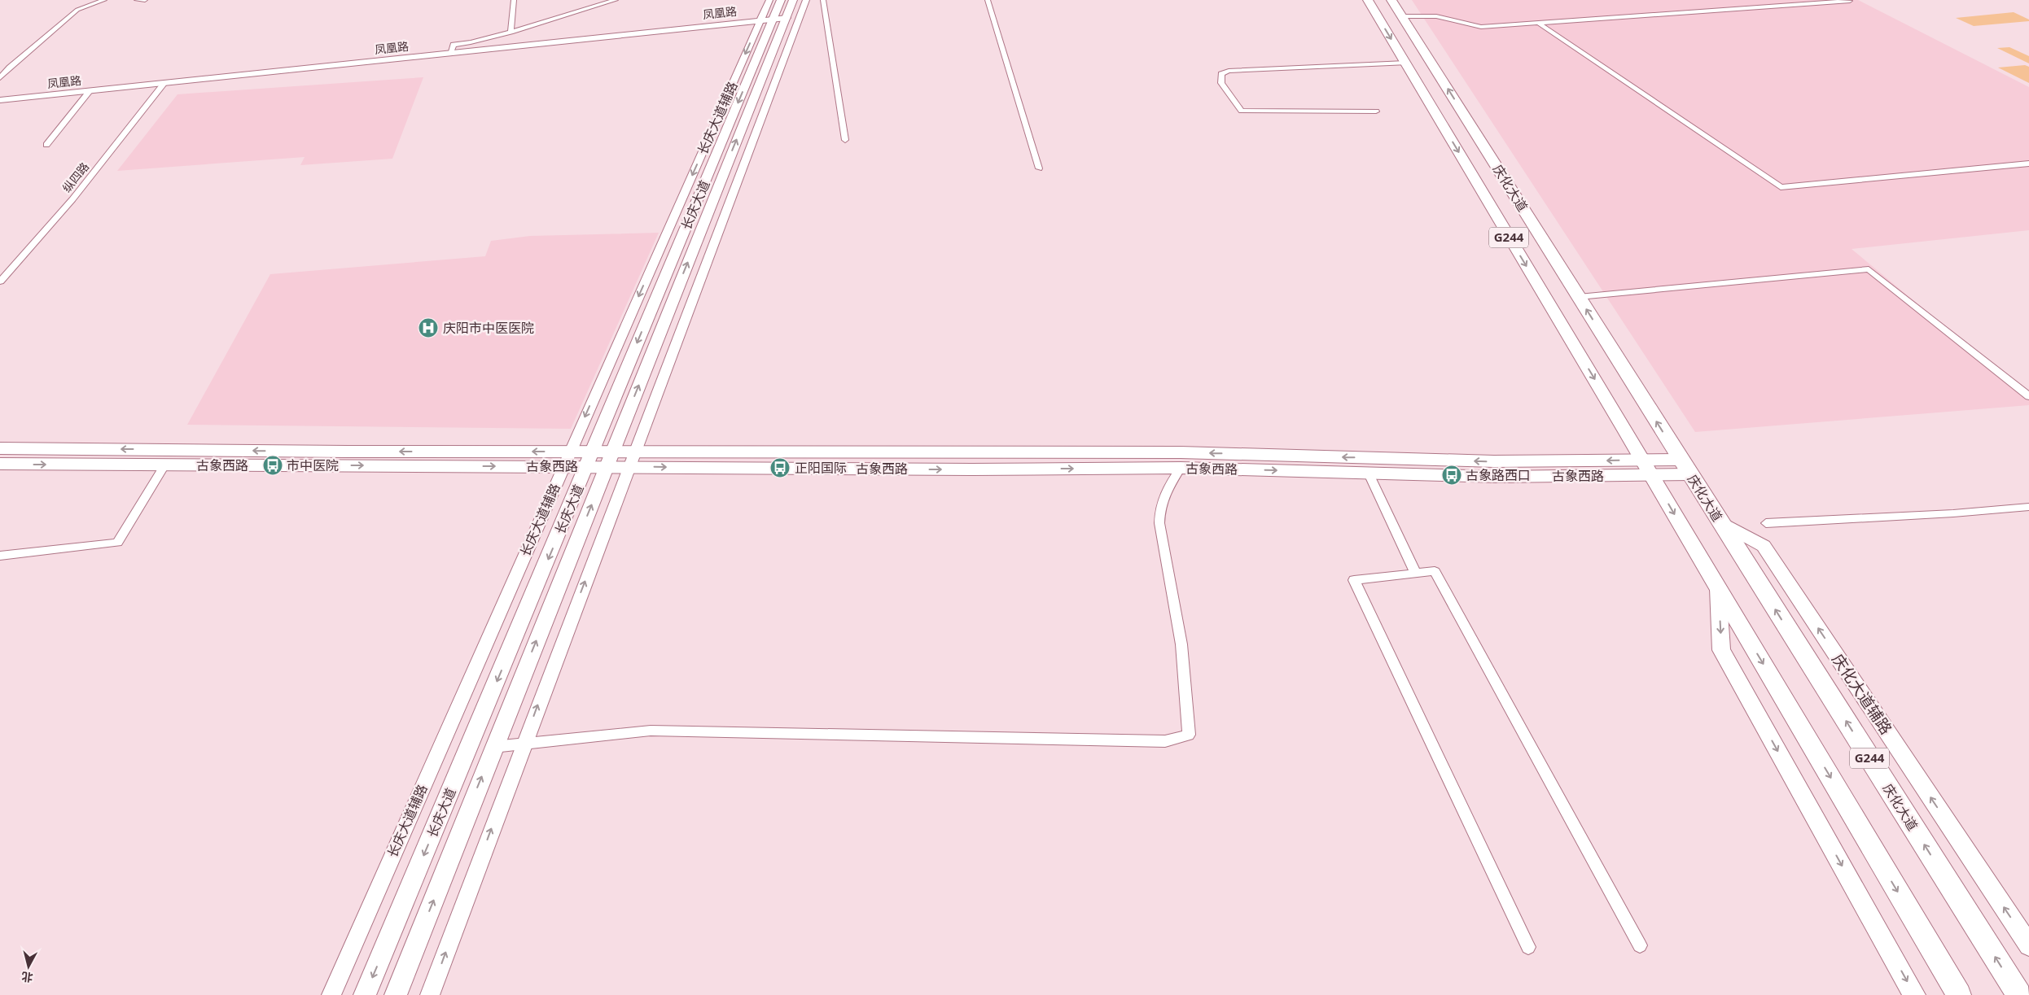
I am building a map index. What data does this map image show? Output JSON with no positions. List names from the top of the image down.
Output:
{
  "streets": {
    "main road": [
      "庆化大道",
      "长庆大道",
      "G244",
      "古象西路",
      "庆化大道辅路"
    ],
    "street": ["凤凰路", "长庆大道辅路", "纵四路"]
  },
  "crossings": [
    ["凤凰路", "长庆大道辅路"],
    ["凤凰路", "纵四路"],
    ["凤凰路", "长庆大道"],
    ["长庆大道辅路", "长庆大道"],
    ["长庆大道辅路", "古象西路"],
    ["庆化大道", "古象西路"],
    ["庆化大道", "庆化大道辅路"],
    ["长庆大道", "古象西路"]
  ],
  "places": {
    "hospital": ["庆阳市中医医院"],
    "bus stop": ["市中医院", "正阳国际", "古象路西口"]
  },
  "north": "bottom"
}
